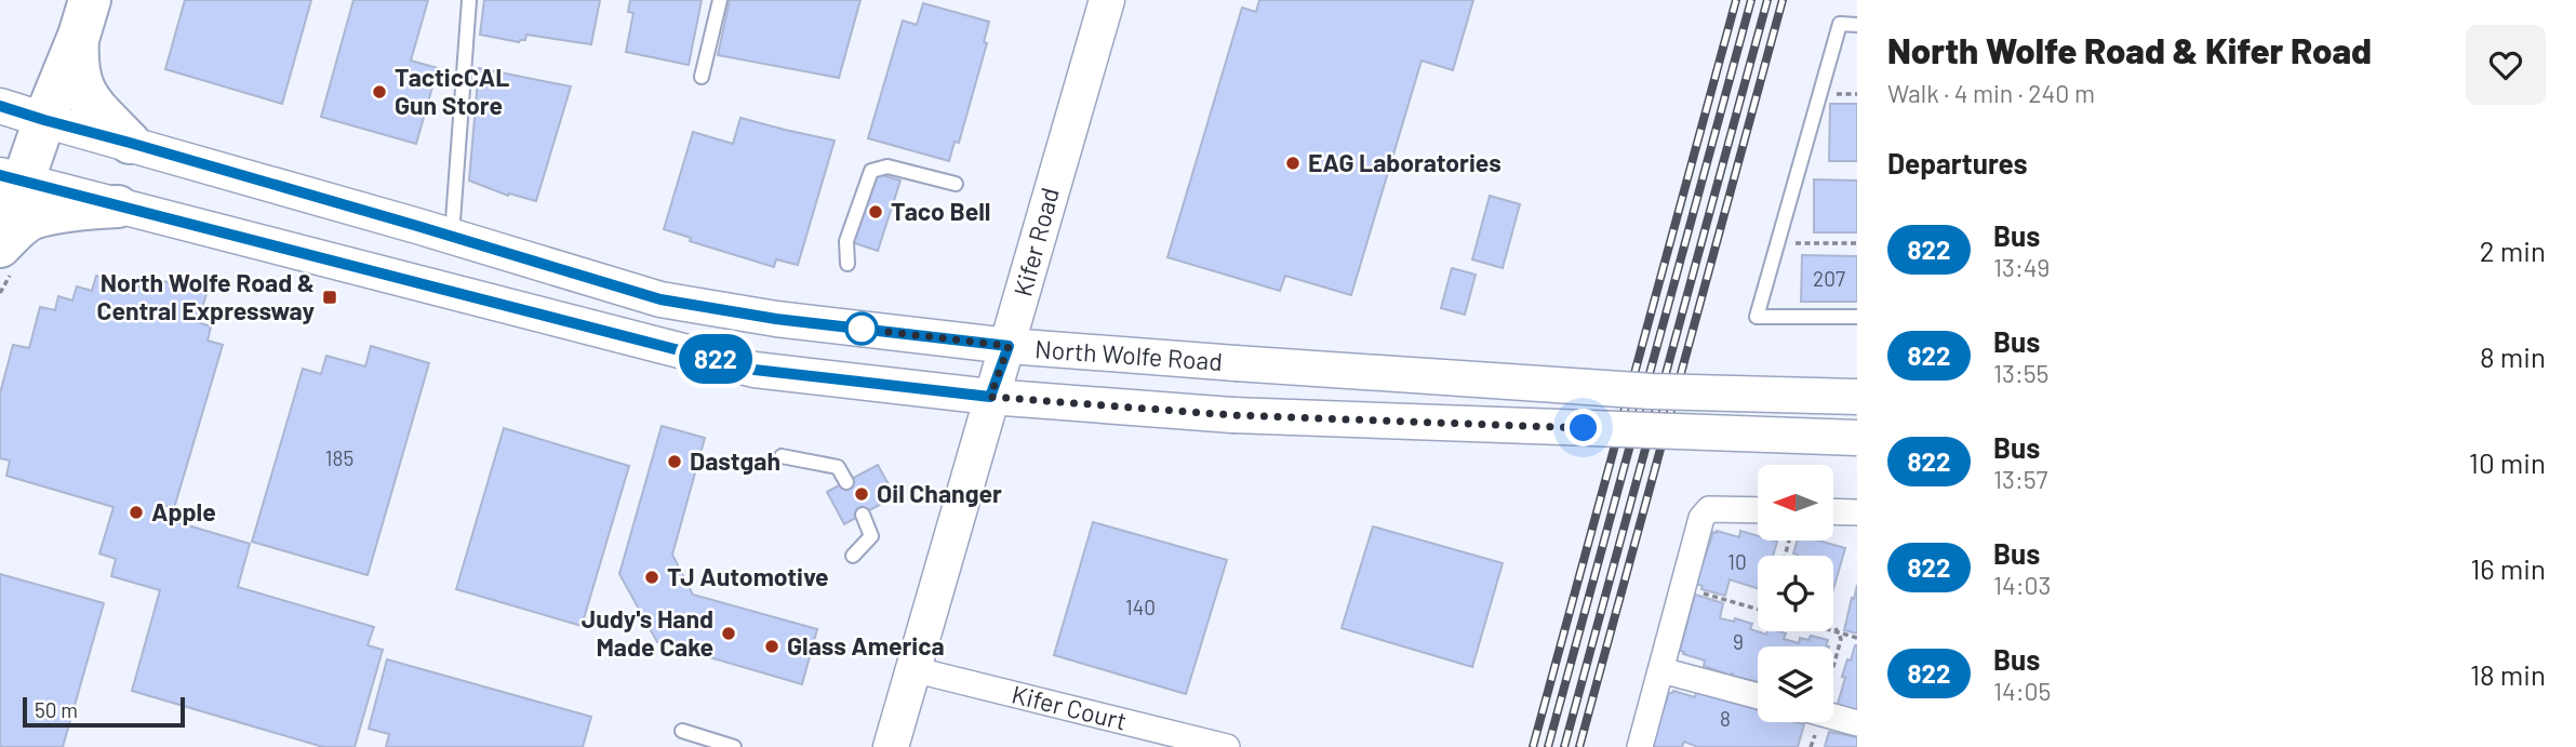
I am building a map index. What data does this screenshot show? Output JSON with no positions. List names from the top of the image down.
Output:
{
  "streets": {
    "main road": ["Kifer Road", "North Wolfe Road"],
    "street": ["Kifer Court"]
  },
  "crossings": [
    ["Kifer Road", "North Wolfe Road"],
    ["Kifer Road", "Kifer Court"]
  ],
  "places": {
    "other": [
      "TacticCAL Gun Store",
      "EAG Laboratories",
      "Taco Bell",
      "Dastgah",
      "Oil Changer",
      "Apple",
      "TJ Automotive",
      "Judy's Hand Made Cake",
      "Glass America"
    ],
    "transit": ["North Wolfe Road & Central Expressway"]
  },
  "lines": ["bus line 822"],
  "house_numbers": [
    "207",
    "185",
    "10",
    "140",
    "9",
    "8"
  ],
  "scale_bar": "50 m",
  "north": "left",
  "page": {
    "on_map": "822",
    "heading": [
      ["North Wolfe Road & Kifer Road", "Walk · 4 min · 240 m"],
      "Departures"
    ],
    "list": [
      {
        "mark": "822",
        "name": "Bus",
        "note": "13:49",
        "value": "2 min"
      },
      {
        "mark": "822",
        "name": "Bus",
        "note": "13:55",
        "value": "8 min"
      },
      {
        "mark": "822",
        "name": "Bus",
        "note": "13:57",
        "value": "10 min"
      },
      {
        "mark": "822",
        "name": "Bus",
        "note": "14:03",
        "value": "16 min"
      },
      {
        "mark": "822",
        "name": "Bus",
        "note": "14:05",
        "value": "18 min"
      }
    ],
    "scale": "50 m"
  }
}
